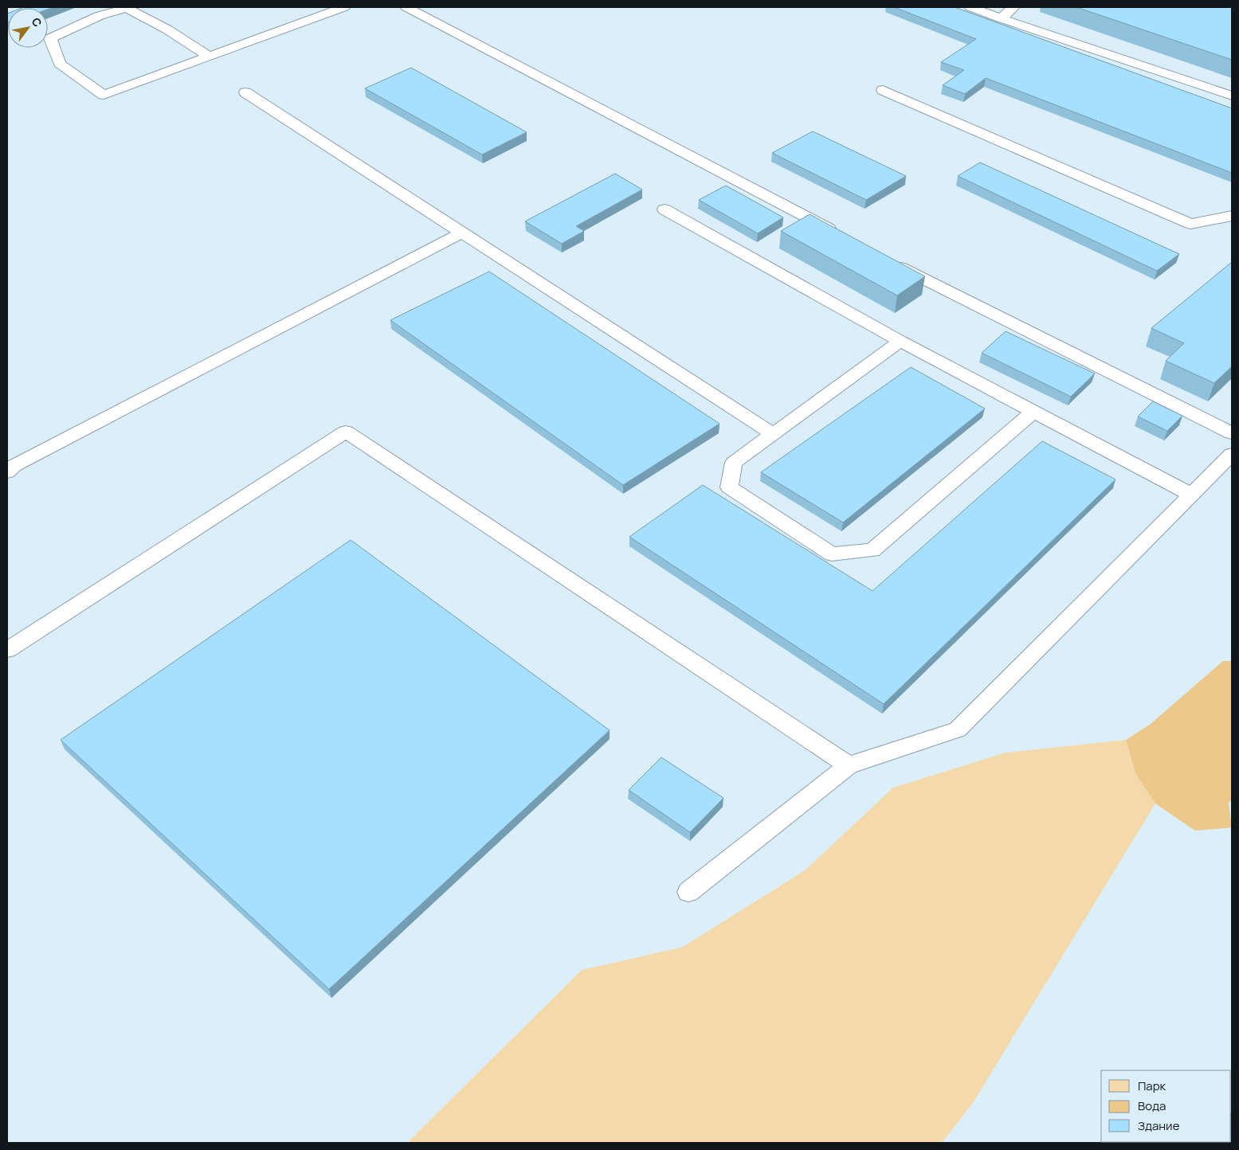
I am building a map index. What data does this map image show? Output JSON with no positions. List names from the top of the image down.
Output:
{
  "legend": ["Парк", "Вода", "Здание"],
  "north": "top right"
}
